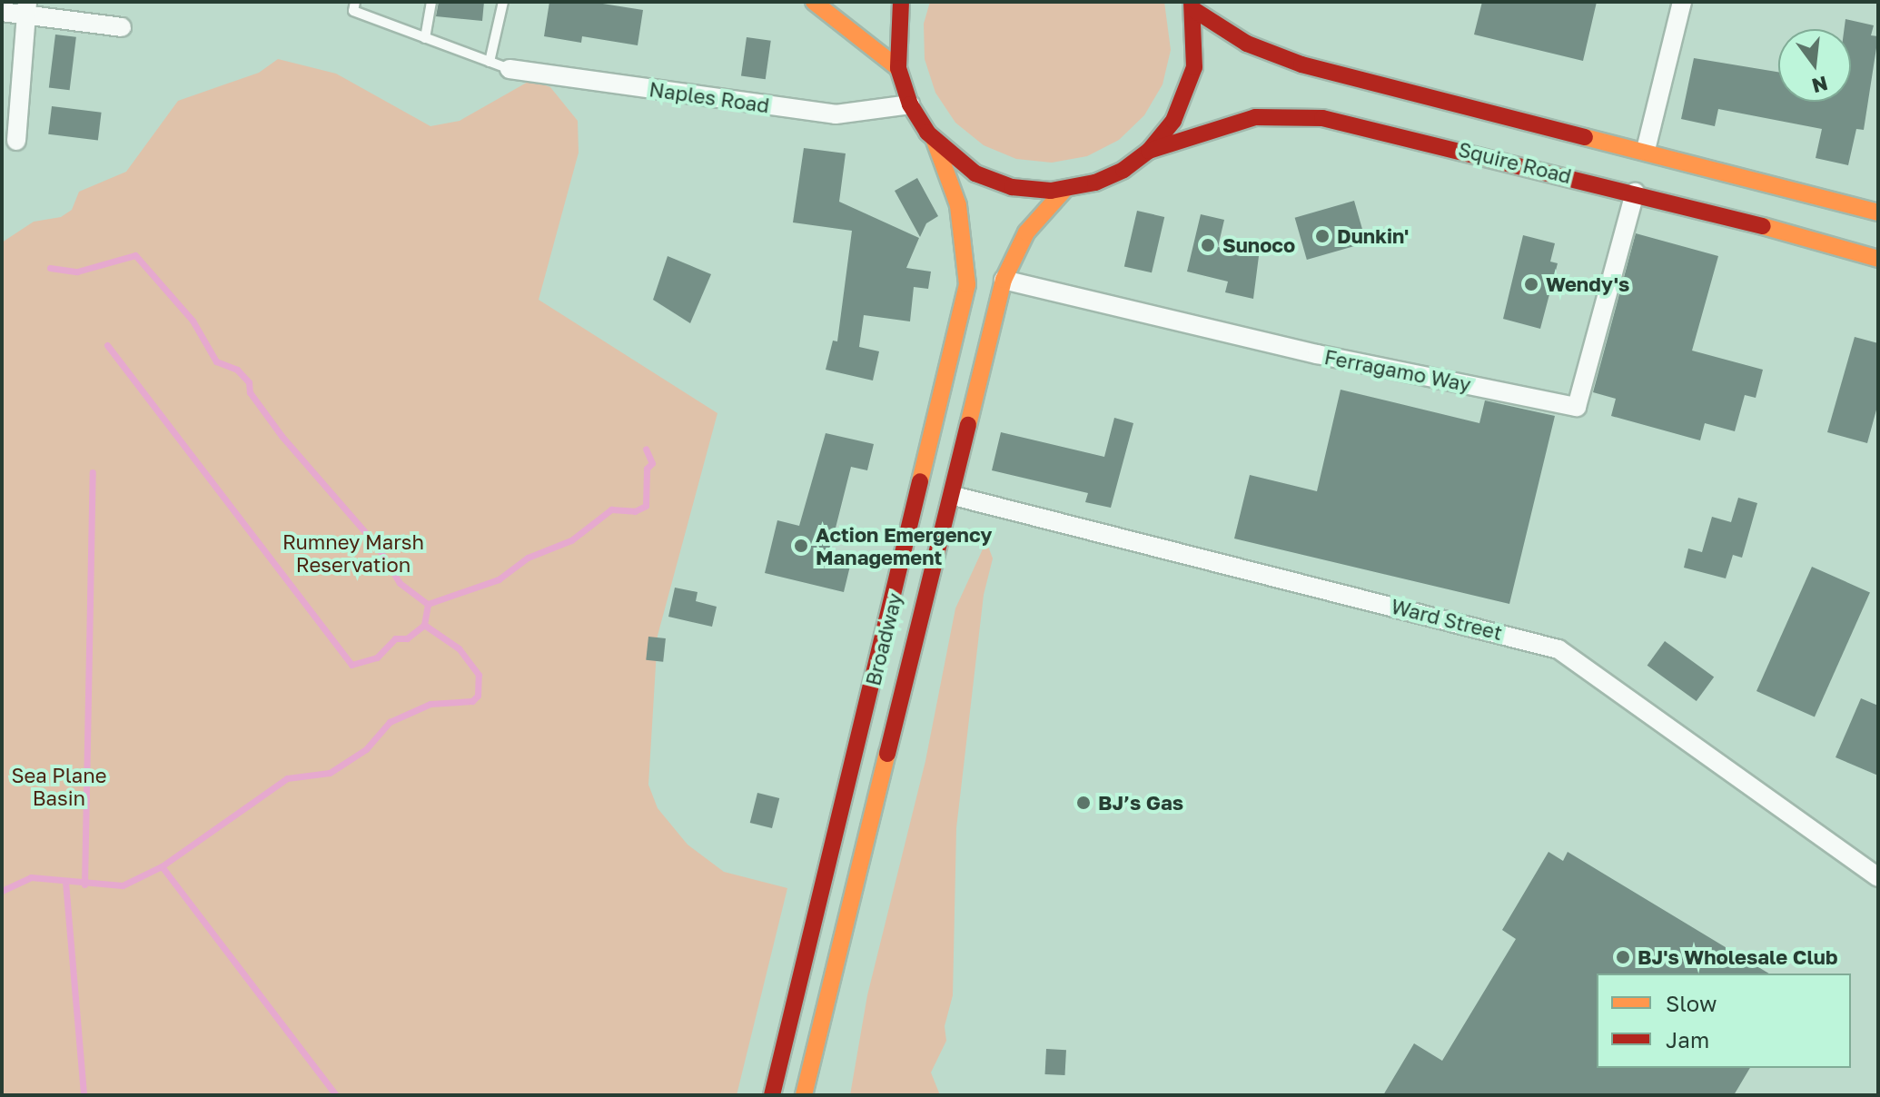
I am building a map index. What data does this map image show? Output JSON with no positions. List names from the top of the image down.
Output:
{
  "streets": {
    "main road": ["Squire Road", "Broadway"],
    "street": ["Naples Road", "Ferragamo Way", "Ward Street"]
  },
  "crossings": [
    ["Squire Road", "Ferragamo Way"],
    ["Ferragamo Way", "Broadway"],
    ["Ward Street", "Broadway"]
  ],
  "parks": ["Rumney Marsh Reservation", "Sea Plane Basin"],
  "places": [
    "Dunkin'",
    "Sunoco",
    "Wendy's",
    "Action Emergency Management",
    "BJ’s Gas",
    "BJ's Wholesale Club"
  ],
  "legend": ["Slow", "Jam"],
  "north": "bottom"
}
